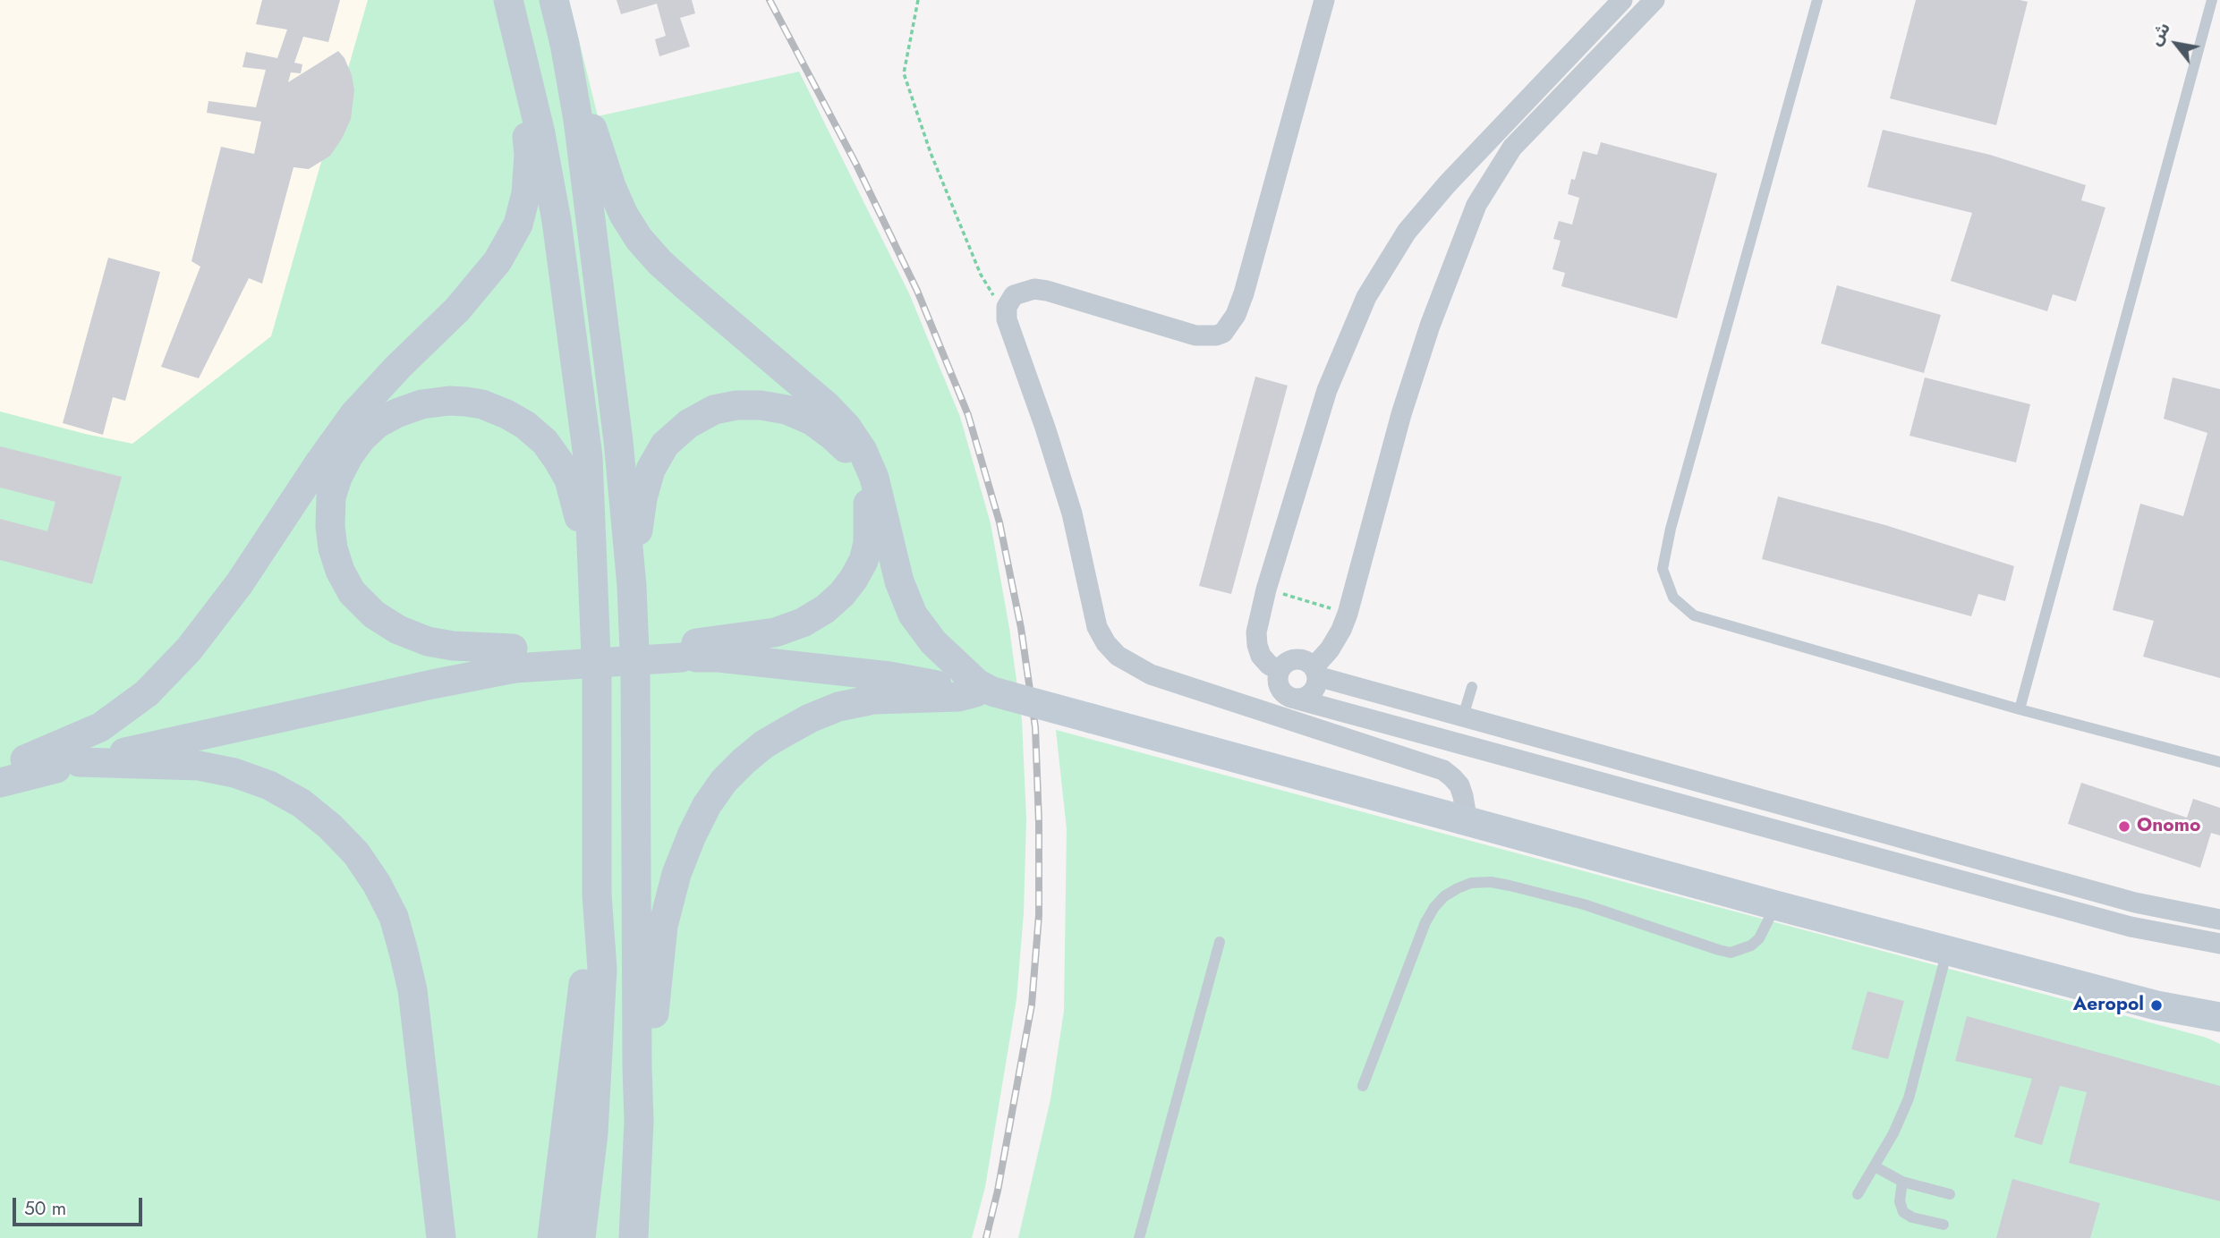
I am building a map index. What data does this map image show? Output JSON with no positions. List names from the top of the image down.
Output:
{
  "places": ["Onomo", "Aeropol"],
  "scale_bar": "50 m",
  "north": "top left"
}
